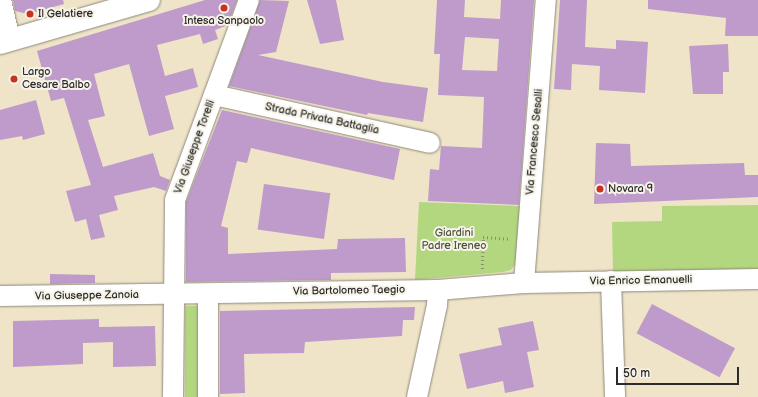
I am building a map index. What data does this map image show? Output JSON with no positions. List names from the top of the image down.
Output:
{
  "streets": {
    "street": [
      "Strada Privata Battaglia",
      "Via Francesco Sesalli",
      "Via Giuseppe Torelli",
      "Via Enrico Emanuelli",
      "Via Bartolomeo Taegio",
      "Via Giuseppe Zanoia"
    ]
  },
  "crossings": [
    ["Strada Privata Battaglia", "Via Giuseppe Torelli"],
    ["Via Francesco Sesalli", "Via Enrico Emanuelli"],
    ["Via Francesco Sesalli", "Via Bartolomeo Taegio"],
    ["Via Giuseppe Torelli", "Via Bartolomeo Taegio"],
    ["Via Giuseppe Torelli", "Via Giuseppe Zanoia"],
    ["Via Enrico Emanuelli", "Via Bartolomeo Taegio"],
    ["Via Bartolomeo Taegio", "Via Giuseppe Zanoia"]
  ],
  "parks": ["Giardini Padre Ireneo"],
  "places": [
    "Intesa Sanpaolo",
    "Il Gelatiere",
    "Largo Cesare Balbo",
    "Novara 9"
  ],
  "scale_bar": "50 m"
}
